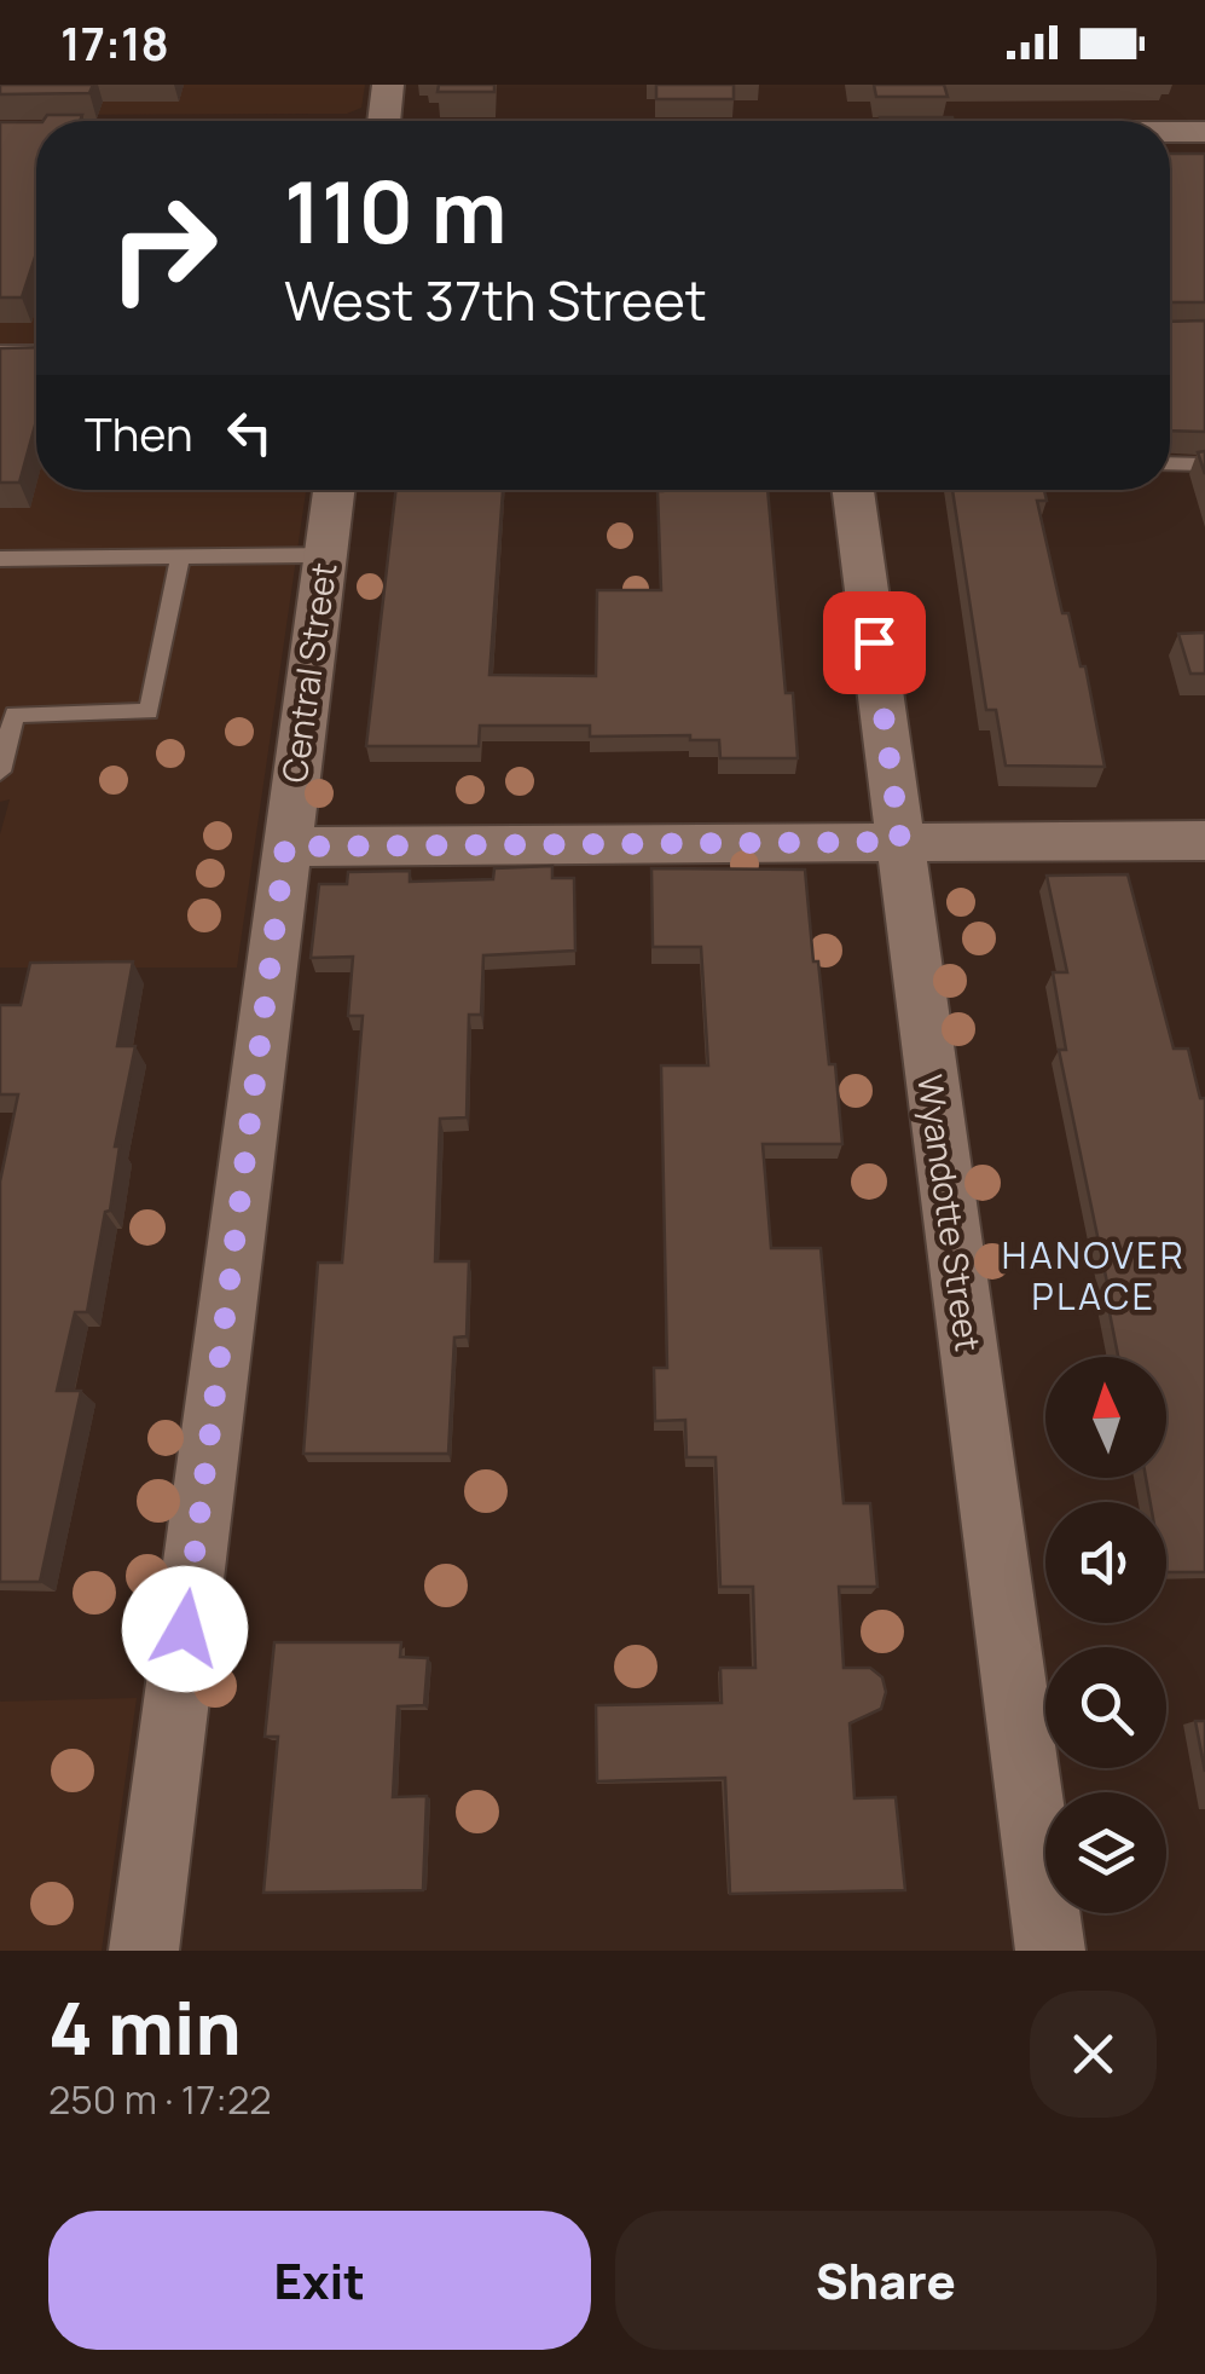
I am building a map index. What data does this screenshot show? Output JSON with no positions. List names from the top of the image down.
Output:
{
  "streets": {
    "street": ["Central Street", "Wyandotte Street"]
  },
  "districts": ["HANOVER PLACE"],
  "north": "top",
  "page": {
    "status": "17:18",
    "turn": ["110 m", "West 37th Street"],
    "then": "Then",
    "heading": ["4 min", "250 m · 17:22"],
    "buttons": ["Exit", "Share"]
  }
}
